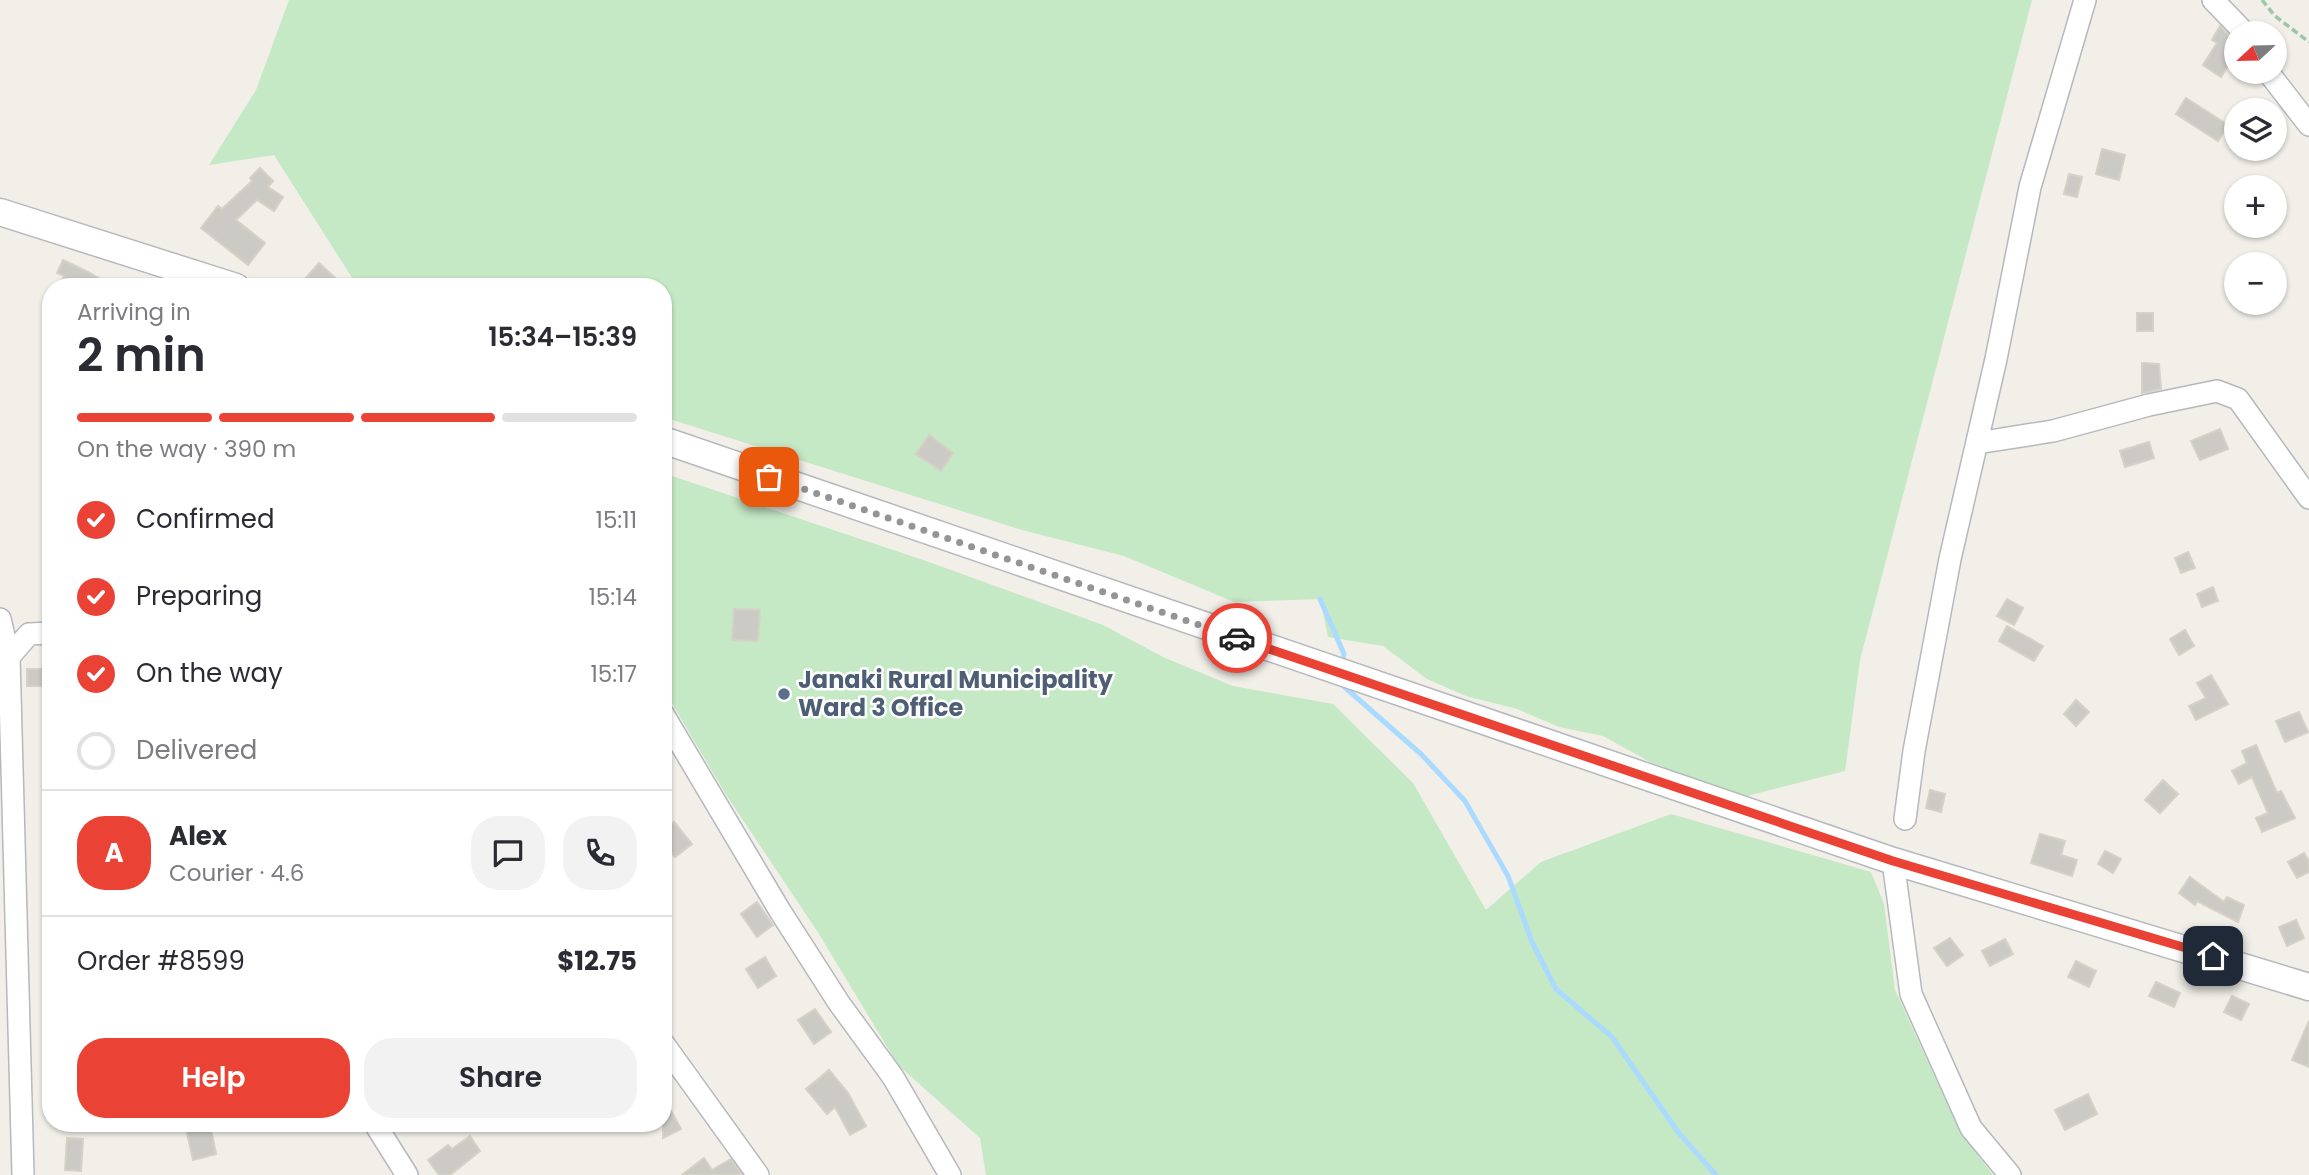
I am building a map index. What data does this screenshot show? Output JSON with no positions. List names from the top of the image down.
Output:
{
  "places": ["Janaki Rural Municipality Ward 3 Office"],
  "north": "left",
  "page": {
    "map_buttons": ["+", "−"],
    "heading": ["2 min", "Arriving in", "15:34–15:39"],
    "panel": [
      "Alex",
      "Courier · 4.6",
      "Order #8599",
      "$12.75"
    ],
    "bar": "On the way · 390 m",
    "list": [
      ["Confirmed", "15:11"],
      ["Preparing", "15:14"],
      ["On the way", "15:17"],
      "Delivered"
    ],
    "round": "A",
    "buttons": ["Help", "Share"]
  }
}
